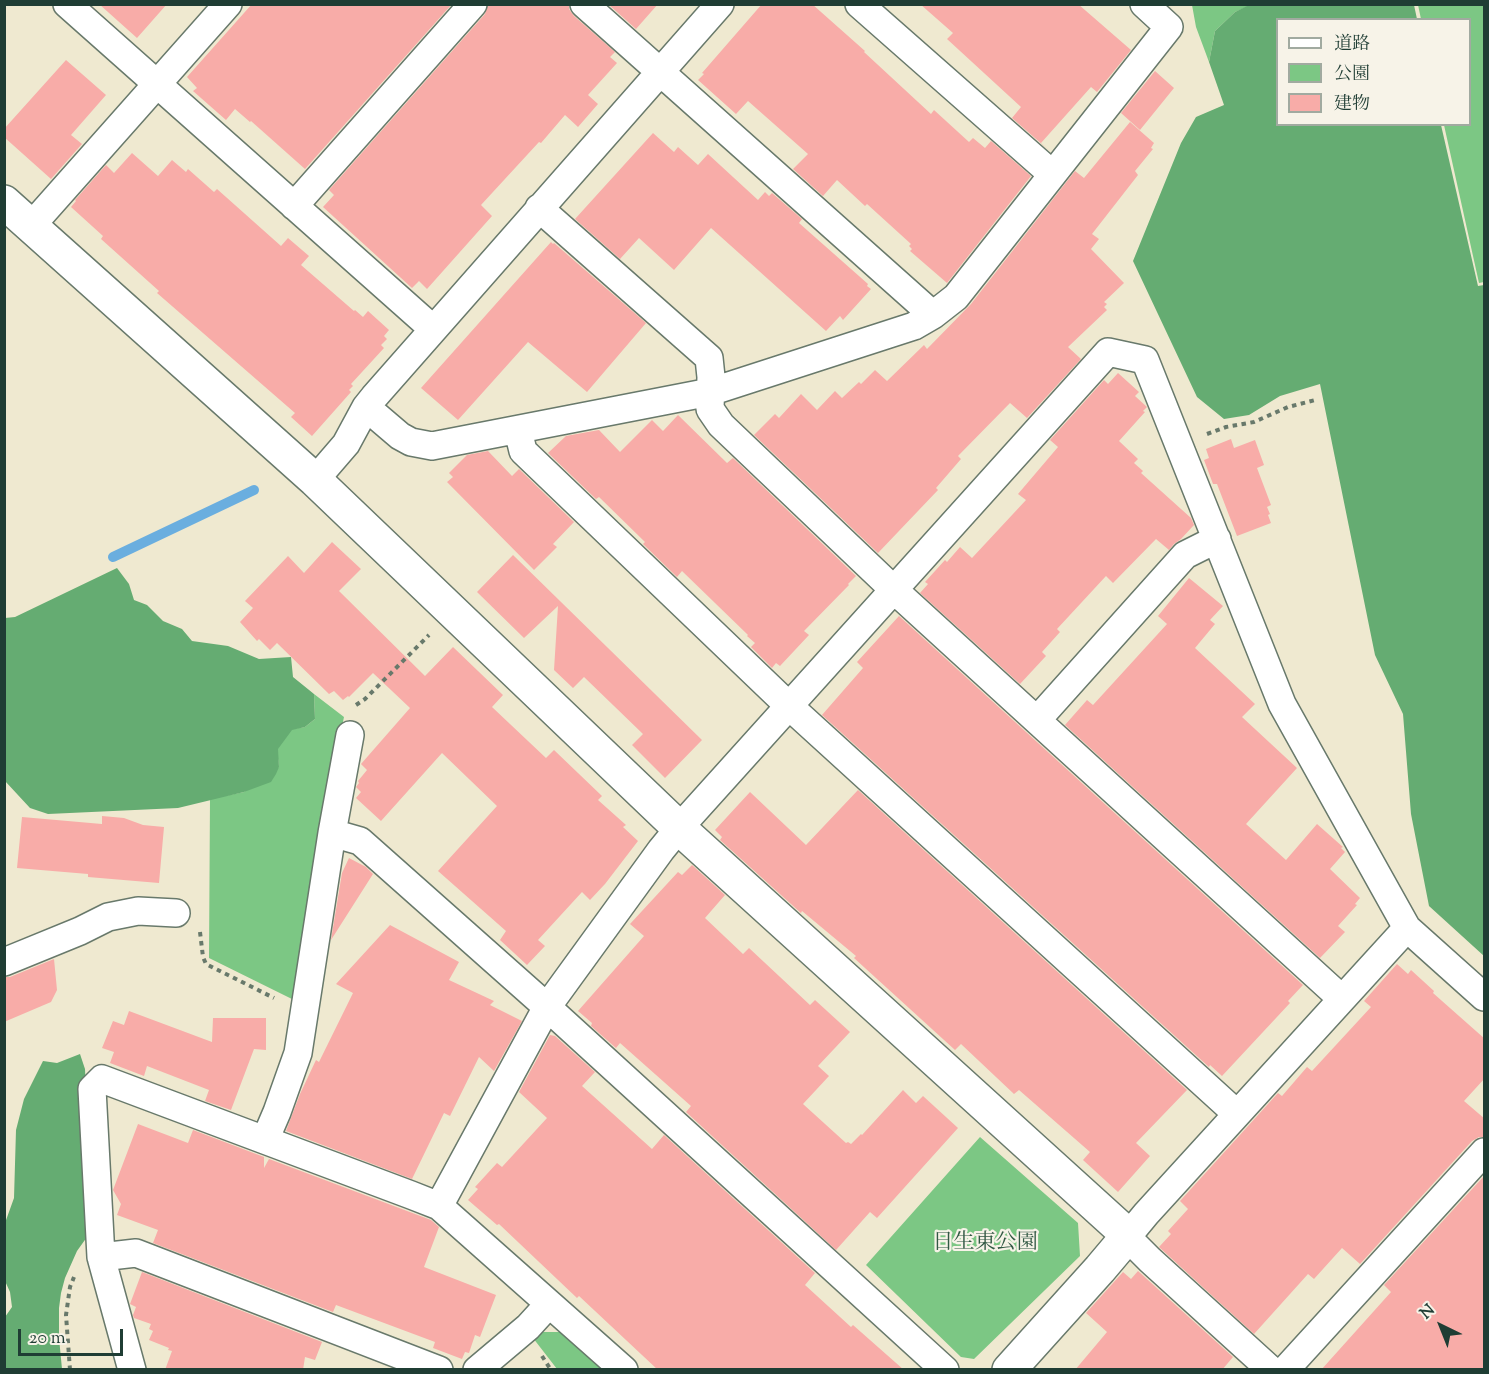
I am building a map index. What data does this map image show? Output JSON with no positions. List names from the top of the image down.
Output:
{
  "parks": ["日生東公園"],
  "legend": ["道路", "公園", "建物"],
  "scale_bar": "20 m",
  "north": "top left"
}
